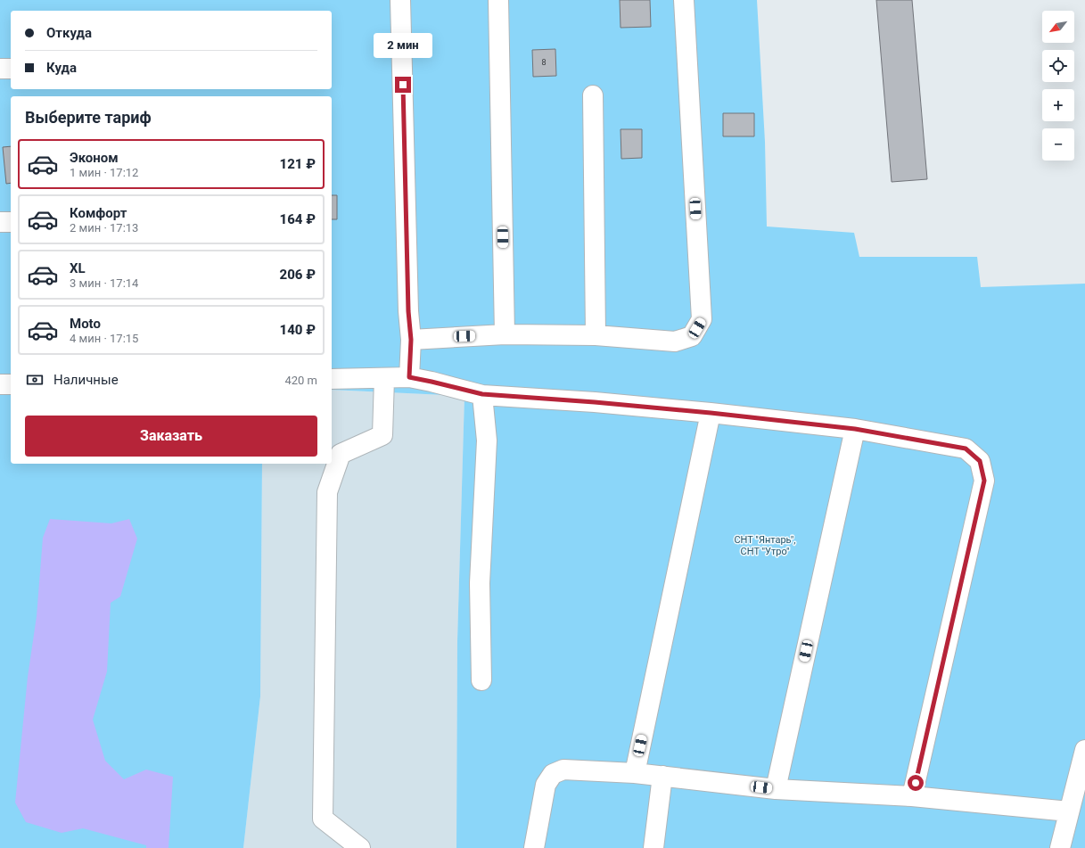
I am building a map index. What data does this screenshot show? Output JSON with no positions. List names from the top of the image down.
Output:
{
  "parks": ["СНТ \"Янтарь\", СНТ \"Утро\""],
  "house_numbers": ["8"],
  "north": "bottom left",
  "page": {
    "map_buttons": ["+", "−"],
    "banner": ["Откуда", "Куда"],
    "bubble": "2 мин",
    "heading": "Выберите тариф",
    "list": [
      {
        "name": "Эконом",
        "note": "1 мин · 17:12",
        "value": "121 ₽"
      },
      {
        "name": "Комфорт",
        "note": "2 мин · 17:13",
        "value": "164 ₽"
      },
      {
        "name": "XL",
        "note": "3 мин · 17:14",
        "value": "206 ₽"
      },
      {
        "name": "Moto",
        "note": "4 мин · 17:15",
        "value": "140 ₽"
      }
    ],
    "pay": ["Наличные", "420 m"],
    "buttons": "Заказать"
  }
}
